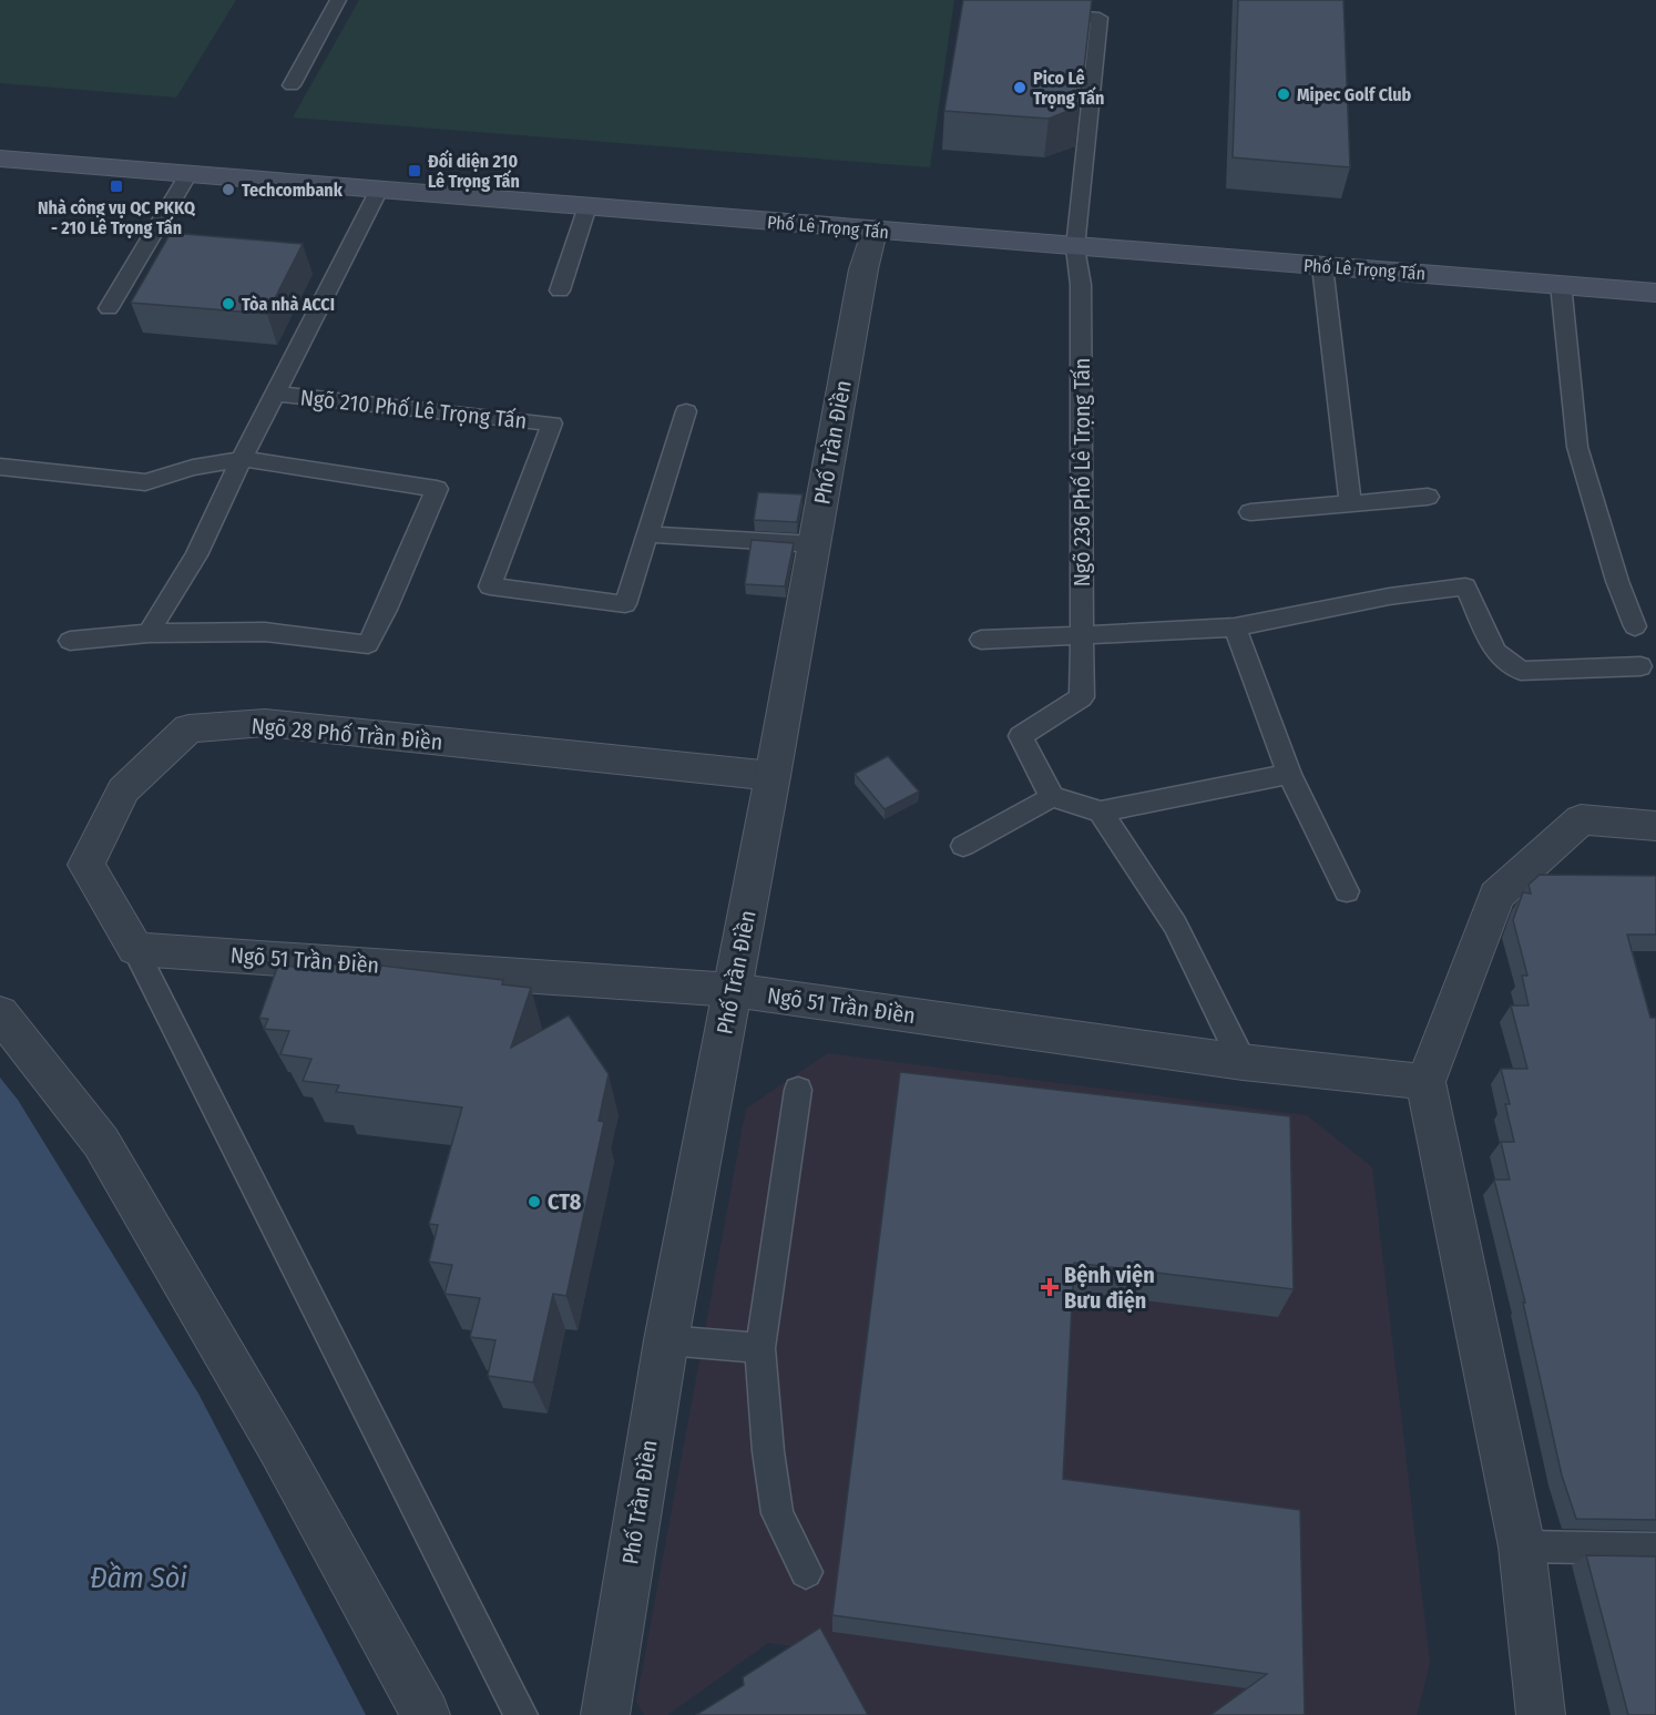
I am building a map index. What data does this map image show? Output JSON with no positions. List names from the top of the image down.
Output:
{
  "streets": {
    "main road": ["Phố Lê Trọng Tấn"],
    "street": ["Phố Trần Điền", "Ngõ 28 Phố Trần Điền", "Ngõ 51 Trần Điền"],
    "lane": ["Ngõ 210 Phố Lê Trọng Tấn", "Ngõ 236 Phố Lê Trọng Tấn"]
  },
  "crossings": [
    ["Phố Lê Trọng Tấn", "Ngõ 210 Phố Lê Trọng Tấn"],
    ["Phố Lê Trọng Tấn", "Phố Trần Điền"],
    ["Phố Lê Trọng Tấn", "Ngõ 236 Phố Lê Trọng Tấn"],
    ["Phố Trần Điền", "Ngõ 28 Phố Trần Điền"],
    ["Phố Trần Điền", "Ngõ 51 Trần Điền"],
    ["Ngõ 28 Phố Trần Điền", "Ngõ 51 Trần Điền"]
  ],
  "water": ["Đầm Sòi"],
  "places": {
    "other": [
      "Pico Lê Trọng Tấn",
      "Mipec Golf Club",
      "Techcombank",
      "Tòa nhà ACCI",
      "CT8"
    ],
    "transit": ["Đối diện 210 Lê Trọng Tấn", "Nhà công vụ QC PKKQ - 210 Lê Trọng Tấn"],
    "health": ["Bệnh viện Bưu điện"]
  }
}
